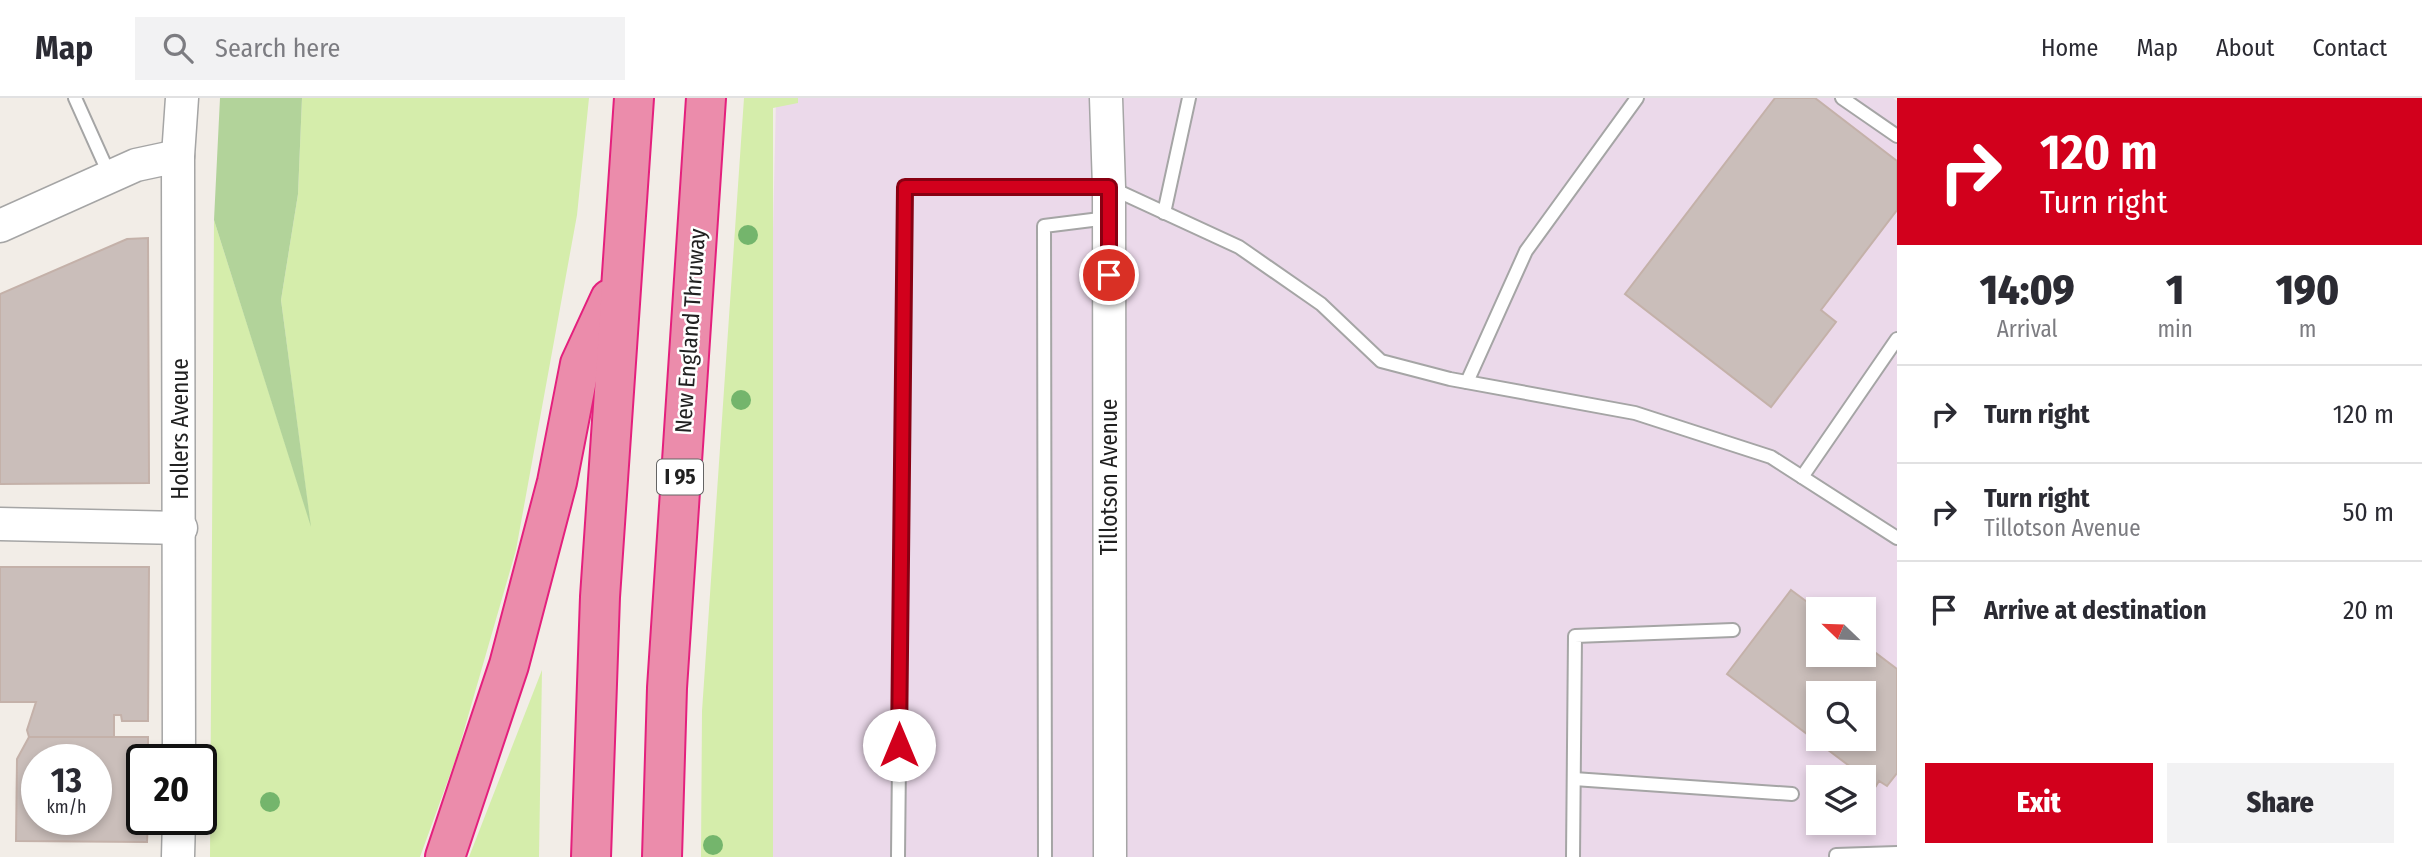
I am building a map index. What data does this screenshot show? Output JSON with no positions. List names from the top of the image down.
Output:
{
  "streets": {
    "highway": ["New England Thruway", "I 95"],
    "street": ["Hollers Avenue", "Tillotson Avenue"]
  },
  "north": "top left",
  "page": {
    "header": "Map",
    "search": "Search here",
    "nav": [
      "Home",
      "Map",
      "About",
      "Contact"
    ],
    "turn": ["120 m", "Turn right"],
    "eta": [
      "14:09",
      "Arrival",
      "1",
      "min",
      "190",
      "m"
    ],
    "list": [
      {
        "name": "Turn right",
        "value": "120 m"
      },
      {
        "name": "Turn right",
        "note": "Tillotson Avenue",
        "value": "50 m"
      },
      {
        "name": "Arrive at destination",
        "value": "20 m"
      }
    ],
    "speed": "13 km/h",
    "limit": "20",
    "buttons": ["Exit", "Share"]
  }
}
